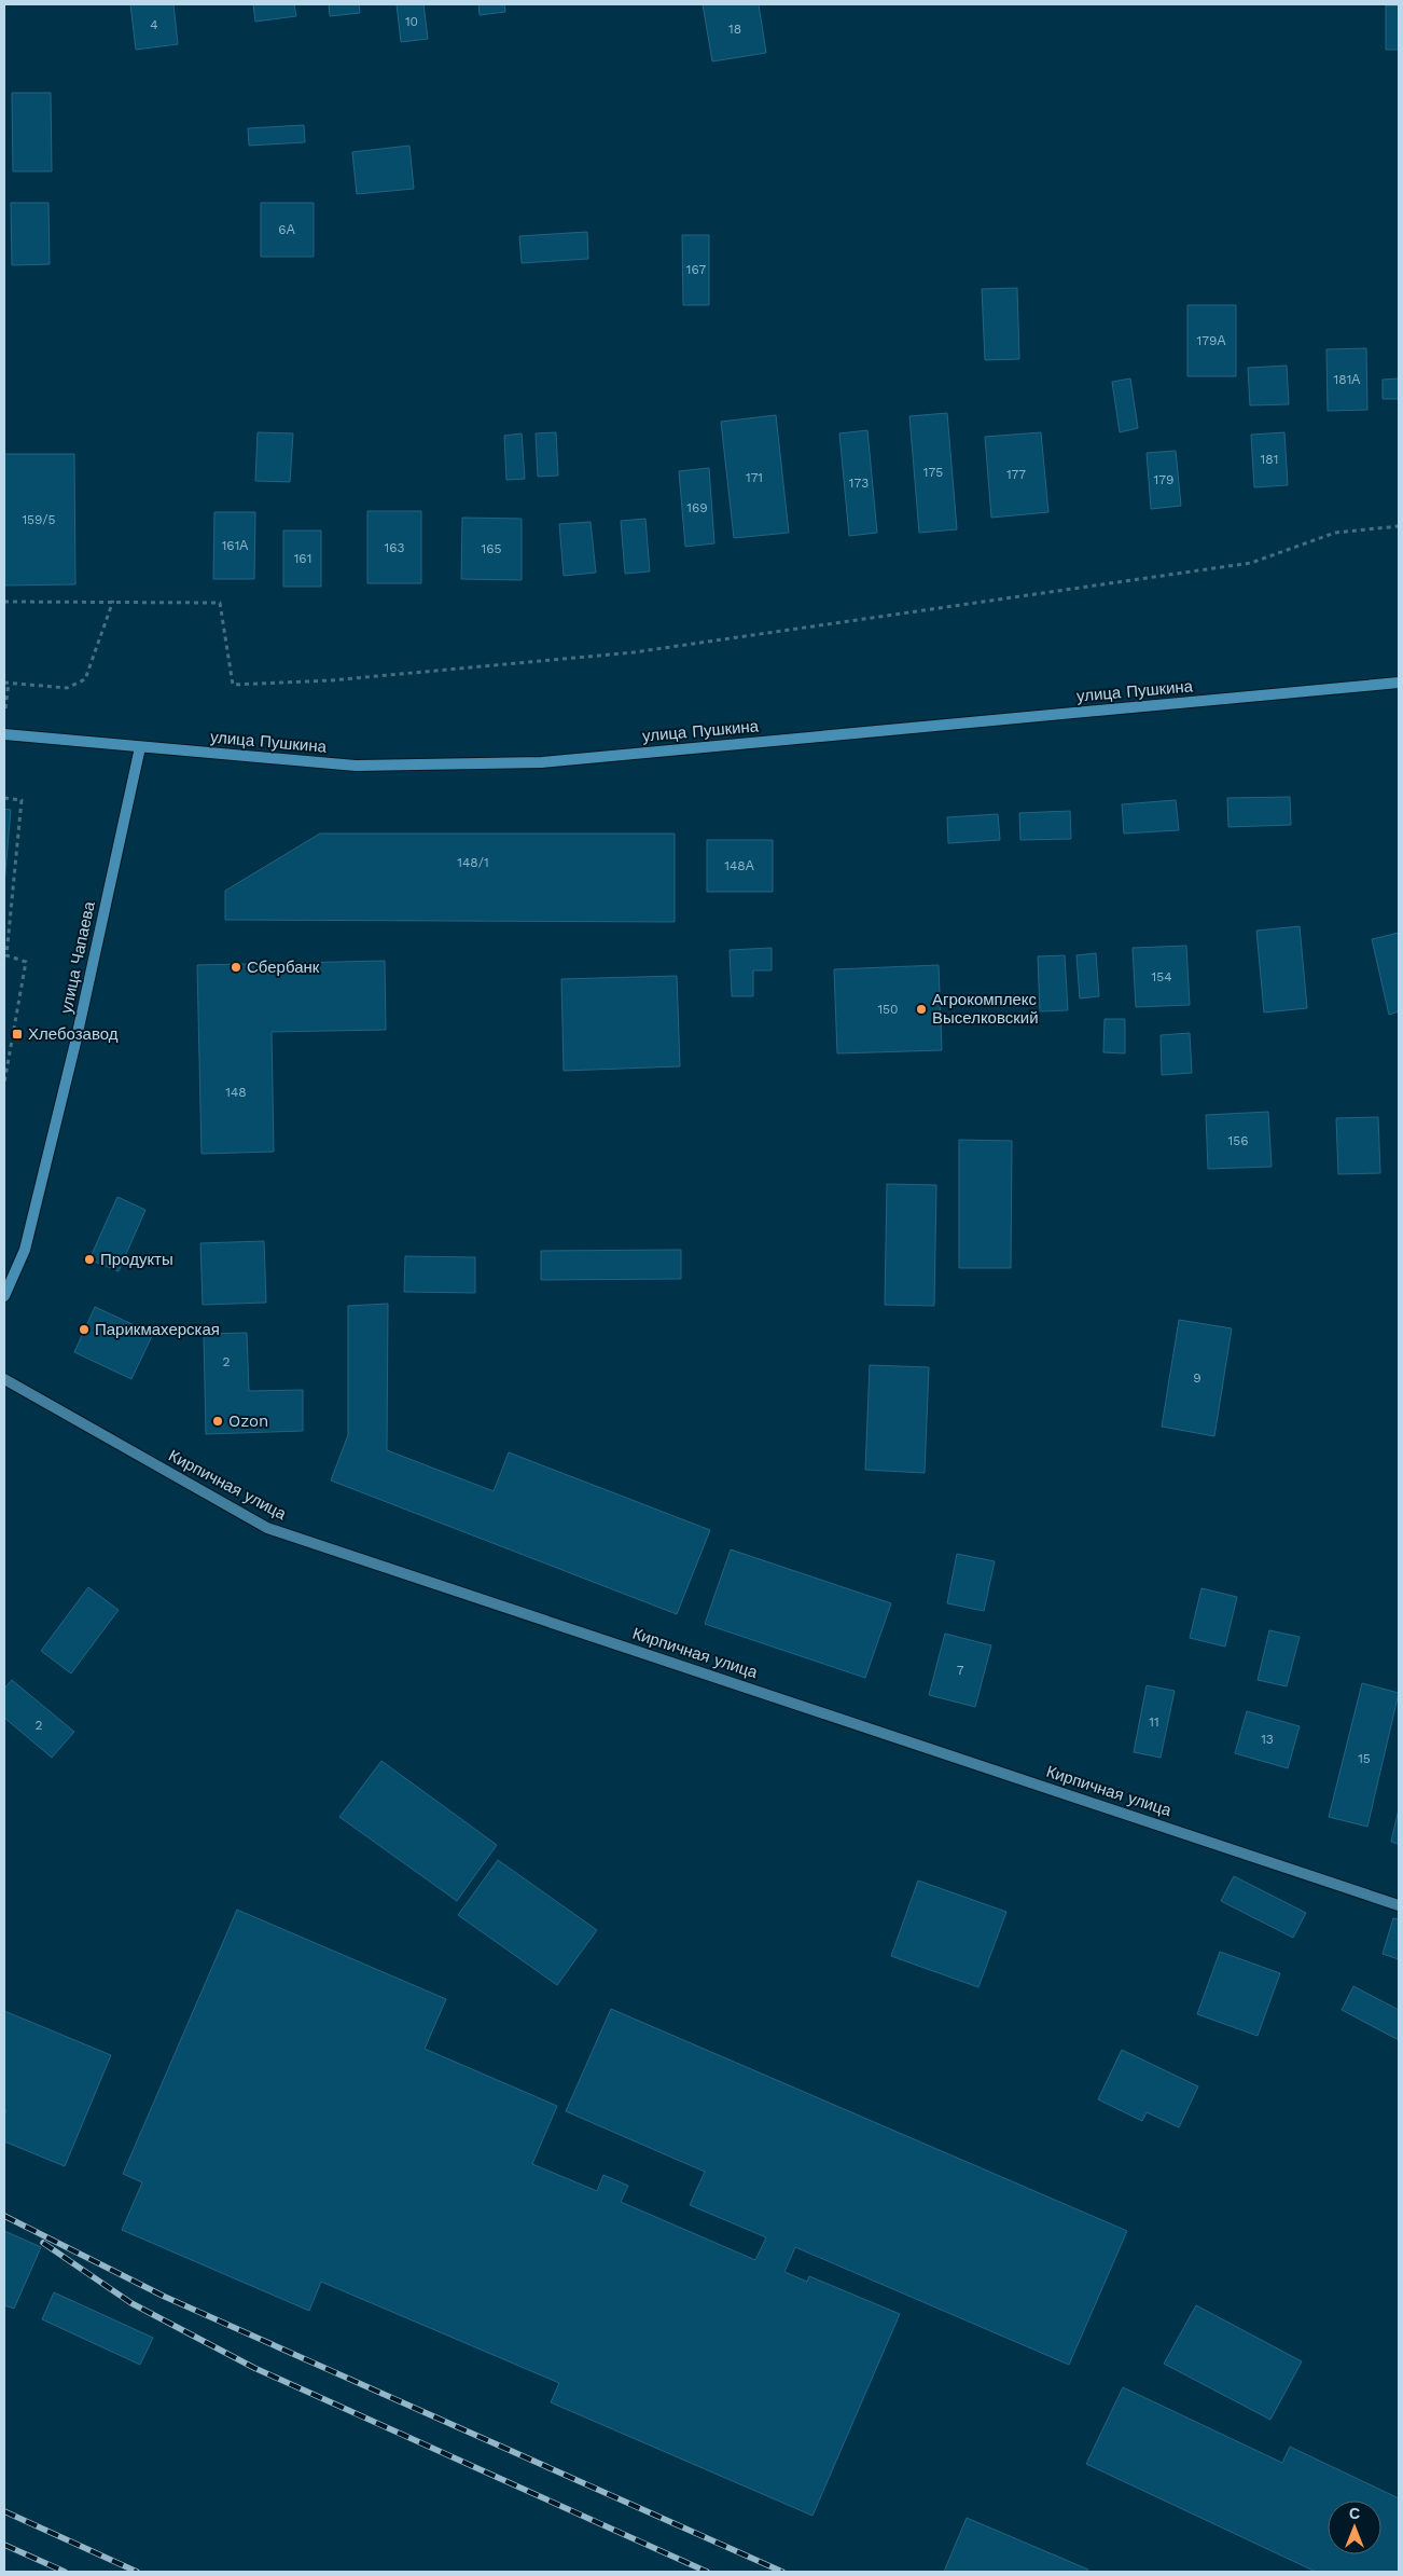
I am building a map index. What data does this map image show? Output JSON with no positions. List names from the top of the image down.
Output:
{
  "streets": {
    "main road": ["улица Пушкина", "улица Чапаева"],
    "street": ["Кирпичная улица"]
  },
  "crossings": [
    ["улица Пушкина", "улица Чапаева"]
  ],
  "places": {
    "other": [
      "Сбербанк",
      "Агрокомплекс Выселковский",
      "Продукты",
      "Парикмахерская",
      "Ozon"
    ],
    "transit": ["Хлебозавод"]
  },
  "house_numbers": [
    "10",
    "4",
    "18",
    "6А",
    "167",
    "179А",
    "181А",
    "181",
    "175",
    "177",
    "171",
    "179",
    "173",
    "169",
    "159/5",
    "161А",
    "163",
    "165",
    "161",
    "148/1",
    "148А",
    "154",
    "150",
    "148",
    "156",
    "2",
    "9",
    "7",
    "11",
    "2",
    "13",
    "15"
  ],
  "north": "top"
}
